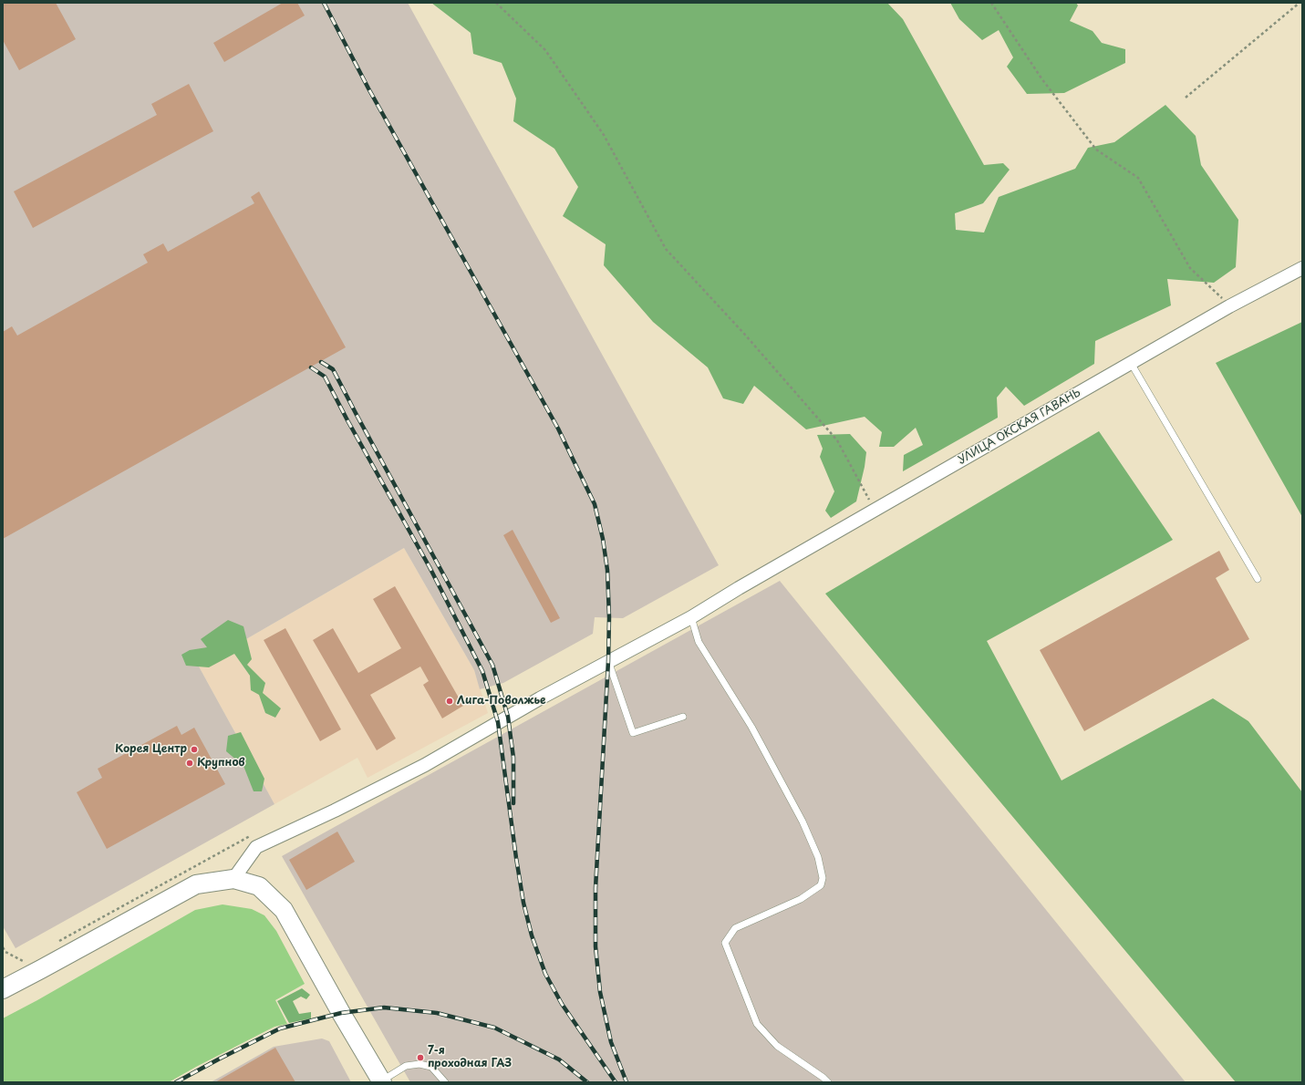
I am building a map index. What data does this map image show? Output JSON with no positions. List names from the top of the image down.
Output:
{
  "streets": {
    "street": ["УЛИЦА ОКСКАЯ ГАВАНЬ"]
  },
  "places": [
    "Лига-Поволжье",
    "Корея Центр",
    "Крупнов",
    "7-я проходная ГАЗ"
  ]
}
